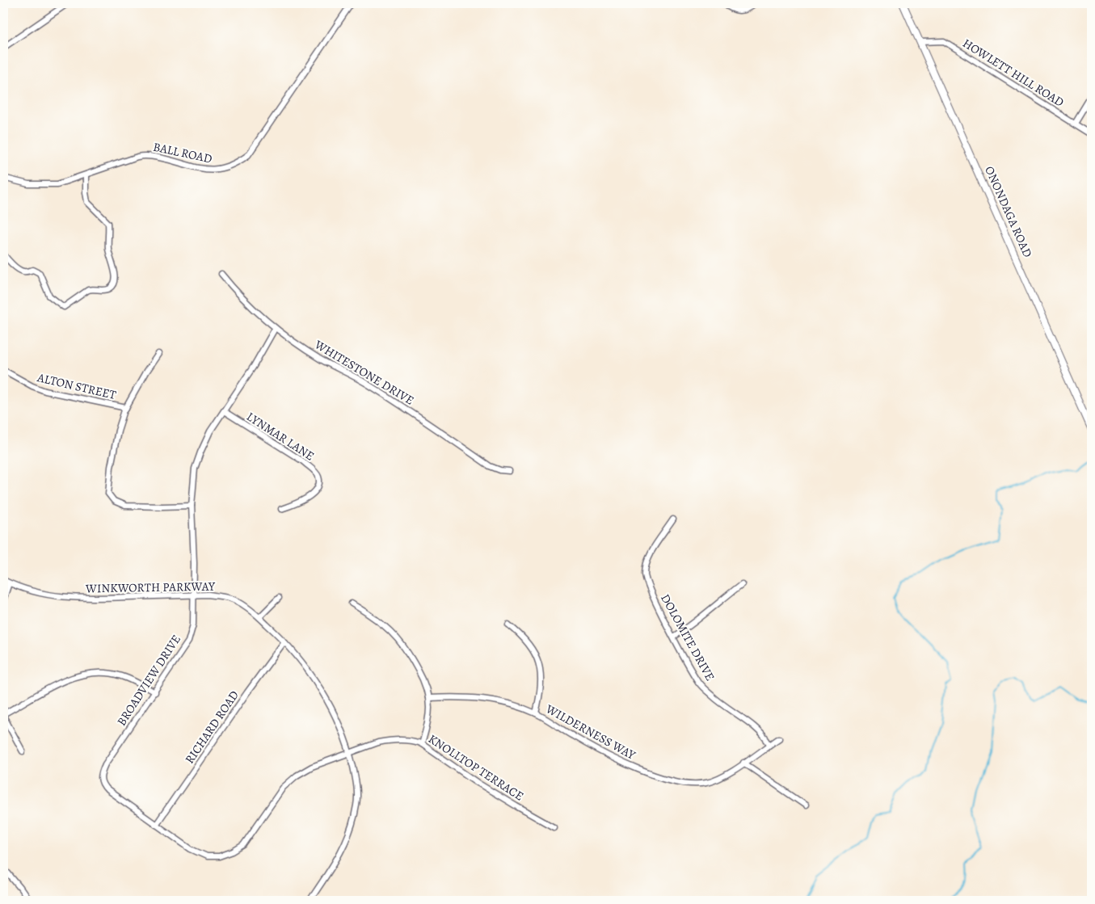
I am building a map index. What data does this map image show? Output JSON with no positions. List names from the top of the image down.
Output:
{
  "streets": {
    "main road": ["ONONDAGA ROAD"],
    "street": [
      "HOWLETT HILL ROAD",
      "BALL ROAD",
      "WHITESTONE DRIVE",
      "ALTON STREET",
      "LYNMAR LANE",
      "WINKWORTH PARKWAY",
      "DOLOMITE DRIVE",
      "BROADVIEW DRIVE",
      "RICHARD ROAD",
      "WILDERNESS WAY",
      "KNOLLTOP TERRACE"
    ]
  },
  "crossings": [
    ["HOWLETT HILL ROAD", "ONONDAGA ROAD"],
    ["WHITESTONE DRIVE", "BROADVIEW DRIVE"],
    ["LYNMAR LANE", "BROADVIEW DRIVE"],
    ["WINKWORTH PARKWAY", "BROADVIEW DRIVE"],
    ["WINKWORTH PARKWAY", "RICHARD ROAD"],
    ["WINKWORTH PARKWAY", "KNOLLTOP TERRACE"],
    ["DOLOMITE DRIVE", "WILDERNESS WAY"],
    ["BROADVIEW DRIVE", "KNOLLTOP TERRACE"],
    ["RICHARD ROAD", "KNOLLTOP TERRACE"]
  ]
}
